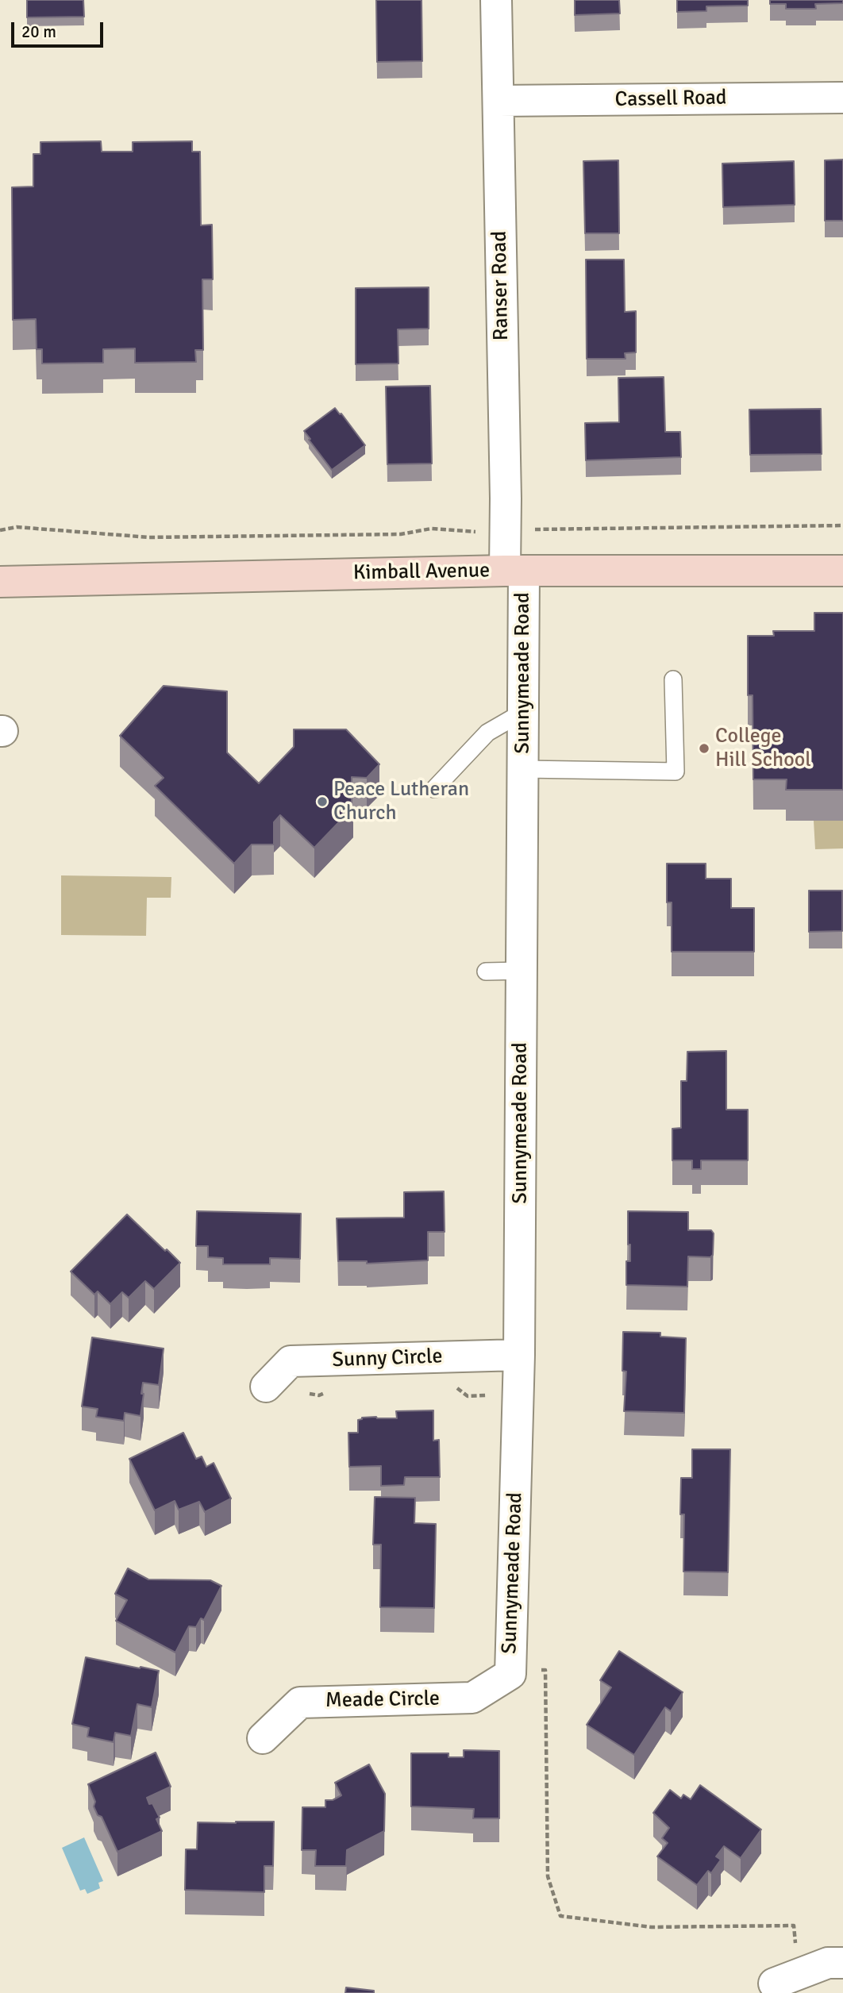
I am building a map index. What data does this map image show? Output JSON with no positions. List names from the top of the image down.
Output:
{
  "streets": {
    "main road": ["Kimball Avenue"],
    "street": [
      "Cassell Road",
      "Ranser Road",
      "Sunnymeade Road",
      "Sunny Circle",
      "Meade Circle"
    ]
  },
  "crossings": [
    ["Cassell Road", "Ranser Road"],
    ["Ranser Road", "Kimball Avenue"],
    ["Ranser Road", "Sunnymeade Road"],
    ["Kimball Avenue", "Sunnymeade Road"],
    ["Sunnymeade Road", "Sunny Circle"],
    ["Sunnymeade Road", "Meade Circle"]
  ],
  "places": ["College Hill School", "Peace Lutheran Church"],
  "scale_bar": "20 m"
}
